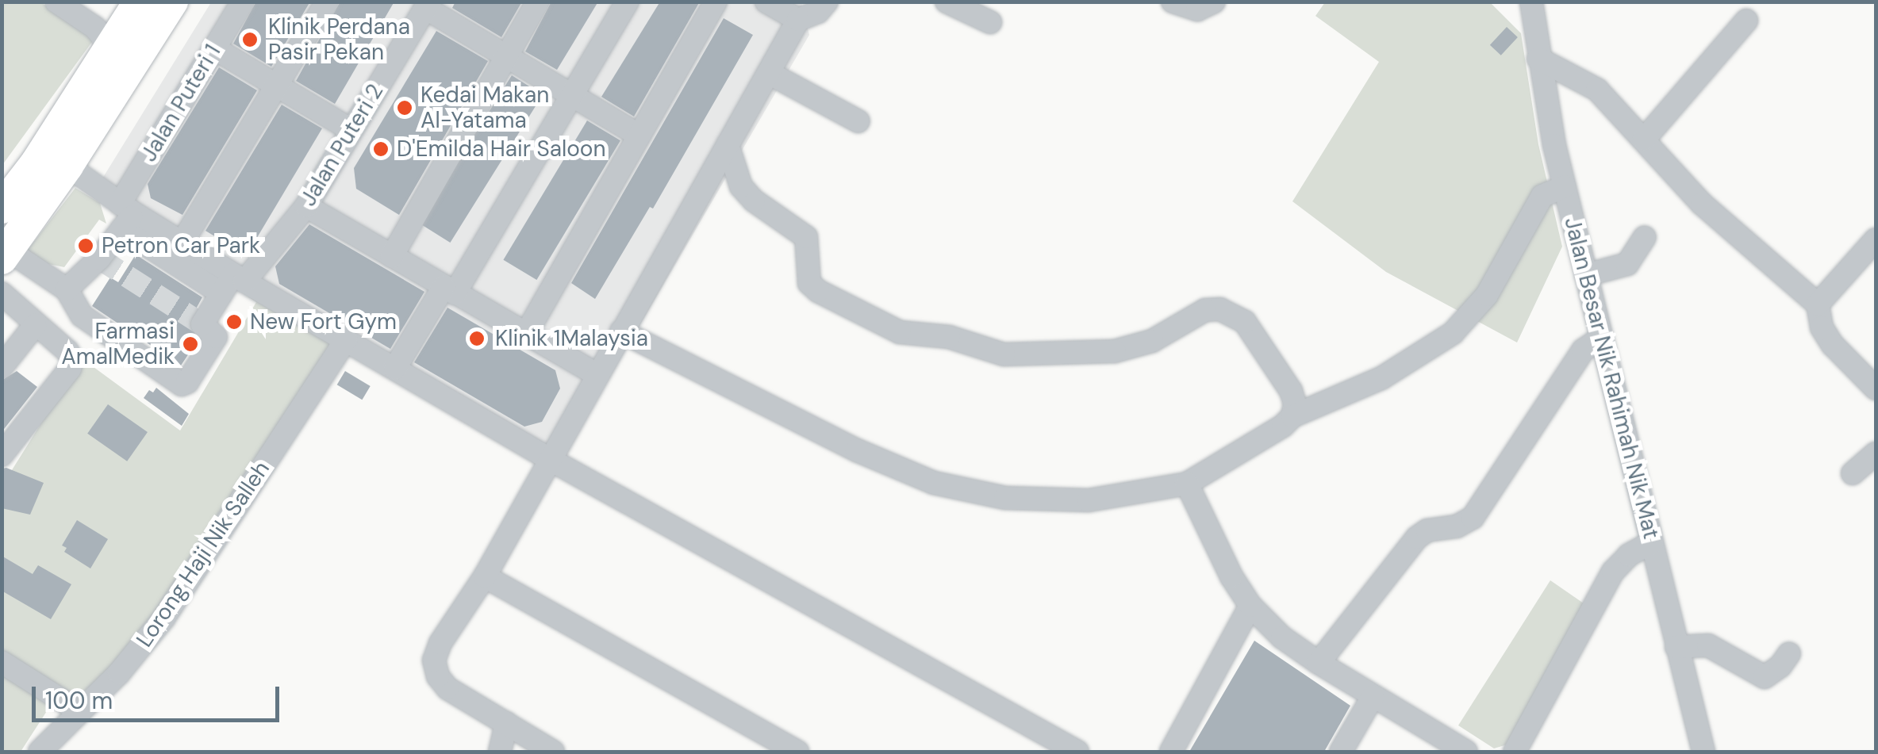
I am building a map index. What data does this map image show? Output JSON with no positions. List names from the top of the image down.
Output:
{
  "streets": {
    "street": [
      "Jalan Puteri 1",
      "Jalan Puteri 2",
      "Jalan Besar Nik Rahimah Nik Mat",
      "Lorong Haji Nik Salleh"
    ]
  },
  "crossings": [
    ["Jalan Puteri 1", "Jalan Puteri 2"]
  ],
  "places": [
    "Klinik Perdana Pasir Pekan",
    "Kedai Makan Al-Yatama",
    "D'Emilda Hair Saloon",
    "Petron Car Park",
    "New Fort Gym",
    "Klinik 1Malaysia",
    "Farmasi AmalMedik"
  ],
  "scale_bar": "100 m"
}
